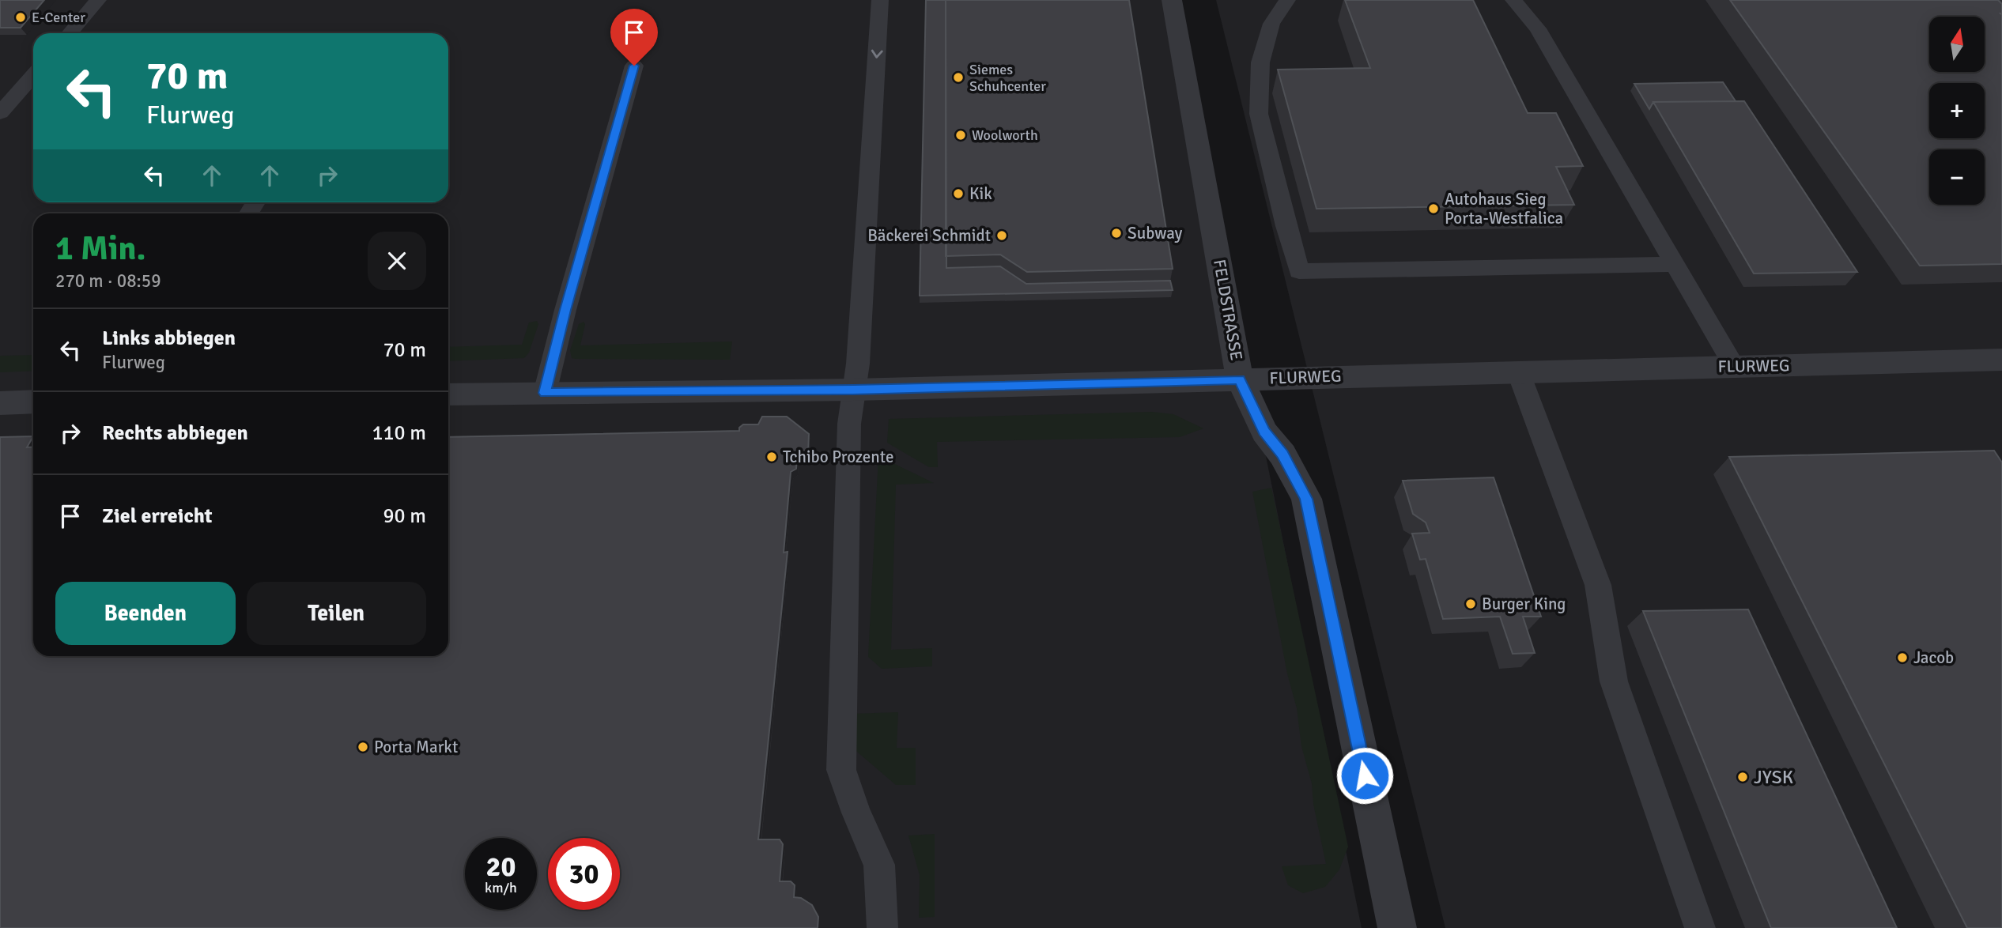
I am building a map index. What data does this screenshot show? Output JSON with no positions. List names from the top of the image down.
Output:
{
  "streets": {
    "street": ["FELDSTRASSE", "FLURWEG"]
  },
  "crossings": [
    ["FELDSTRASSE", "FLURWEG"]
  ],
  "places": [
    "E-Center",
    "Siemes Schuhcenter",
    "Woolworth",
    "Kik",
    "Autohaus Sieg Porta-Westfalica",
    "Subway",
    "Bäckerei Schmidt",
    "Tchibo Prozente",
    "Burger King",
    "Jacob",
    "Porta Markt",
    "JYSK"
  ],
  "north": "top",
  "page": {
    "map_buttons": ["+", "−"],
    "turn": ["70 m", "Flurweg"],
    "heading": ["1 Min.", "270 m · 08:59"],
    "list": [
      {
        "name": "Links abbiegen",
        "note": "Flurweg",
        "value": "70 m"
      },
      {
        "name": "Rechts abbiegen",
        "value": "110 m"
      },
      {
        "name": "Ziel erreicht",
        "value": "90 m"
      }
    ],
    "buttons": ["Beenden", "Teilen"],
    "speed": "20 km/h",
    "limit": "30"
  }
}
